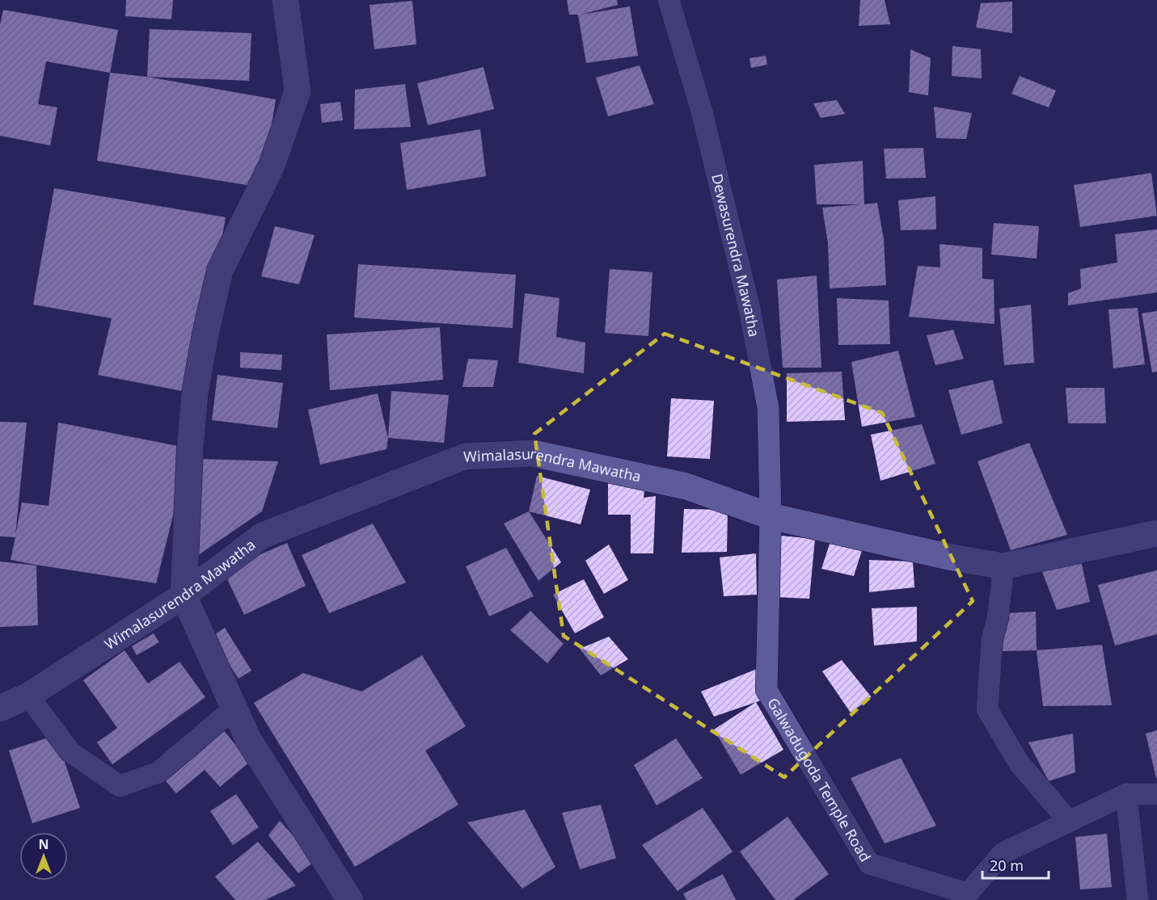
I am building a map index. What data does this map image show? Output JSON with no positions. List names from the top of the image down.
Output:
{
  "streets": {
    "street": ["Dewasurendra Mawatha", "Wimalasurendra Mawatha", "Galwadugoda Temple Road"]
  },
  "crossings": [
    ["Dewasurendra Mawatha", "Wimalasurendra Mawatha"],
    ["Dewasurendra Mawatha", "Galwadugoda Temple Road"],
    ["Wimalasurendra Mawatha", "Galwadugoda Temple Road"]
  ],
  "scale_bar": "20 m",
  "north": "top"
}
